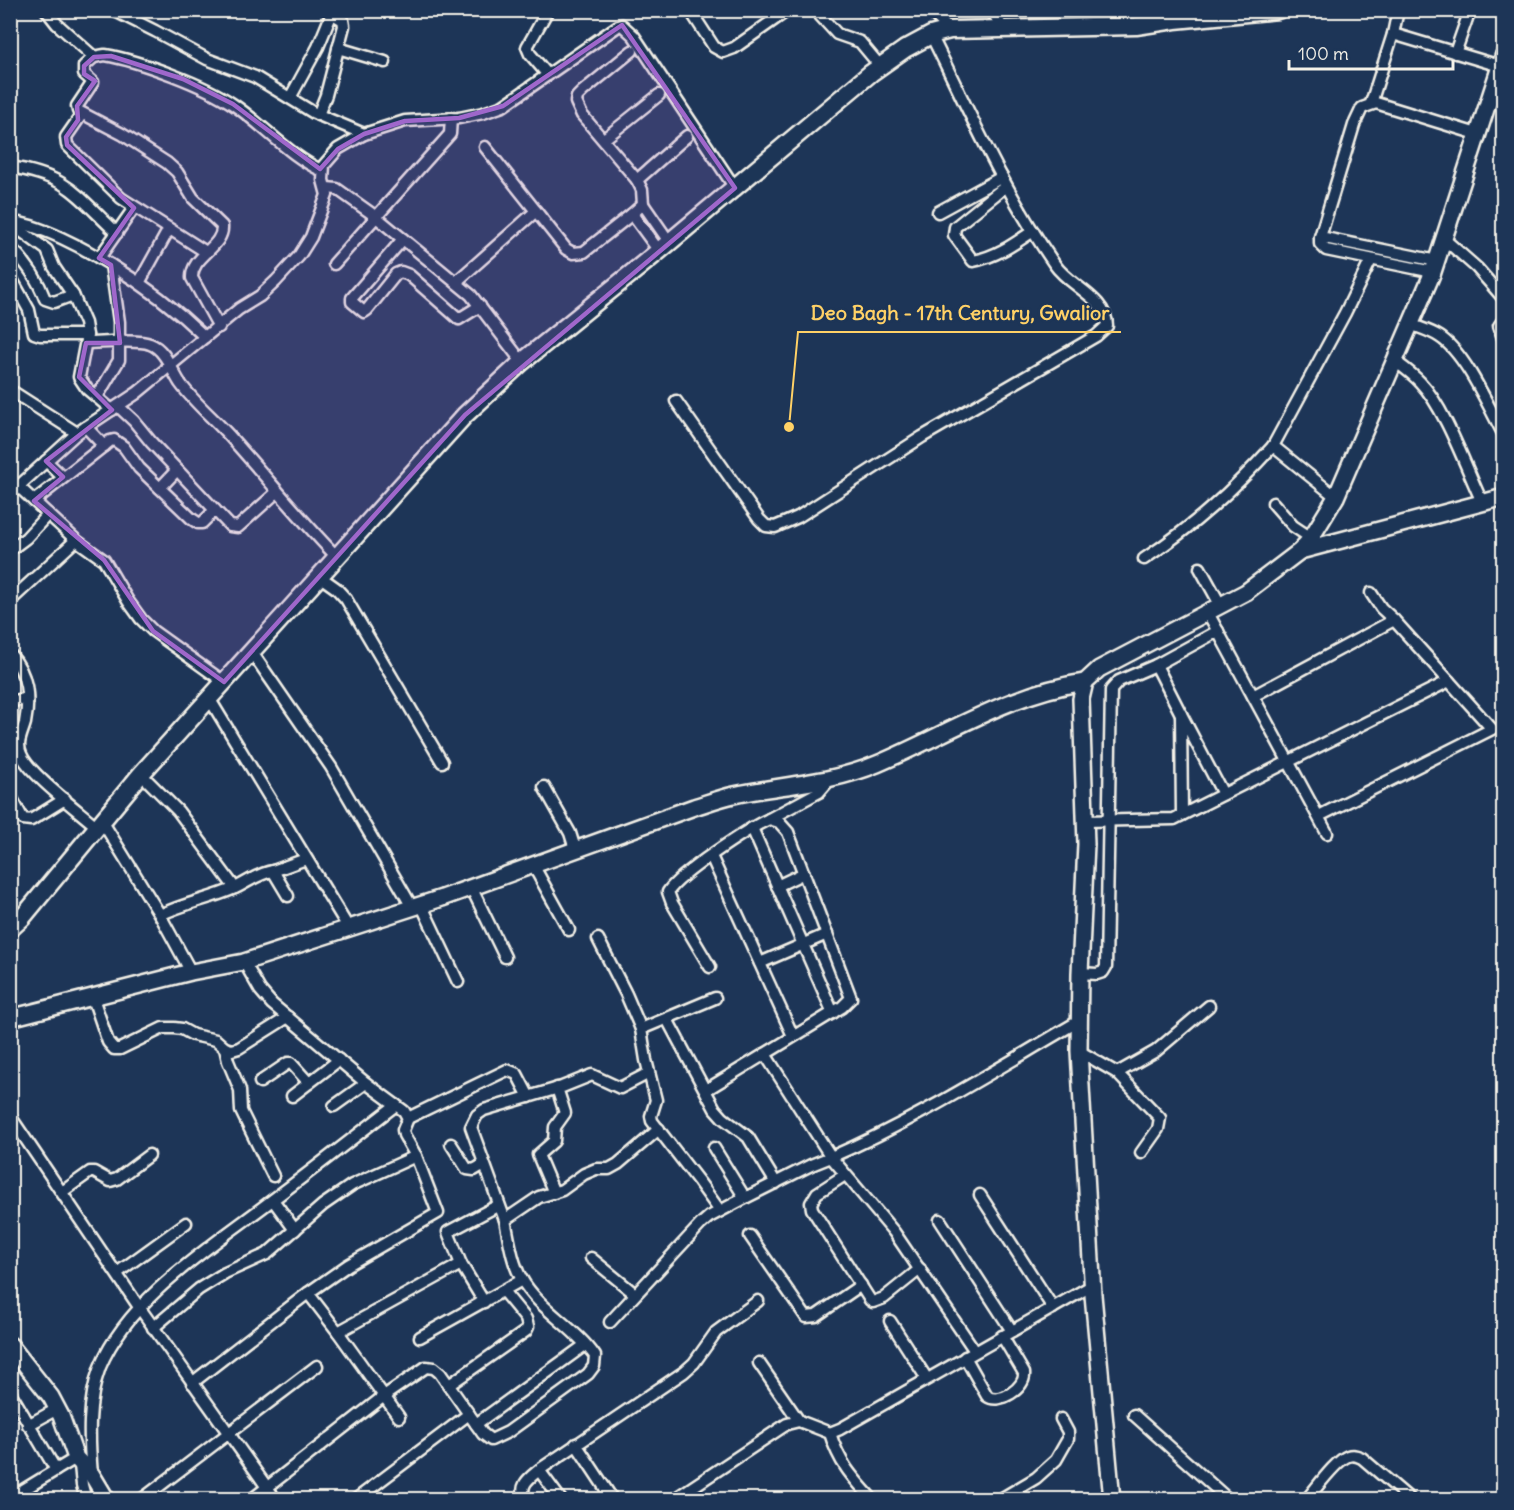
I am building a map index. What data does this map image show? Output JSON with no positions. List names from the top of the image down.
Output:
{
  "places": ["Deo Bagh - 17th Century, Gwalior"],
  "scale_bar": "100 m"
}
